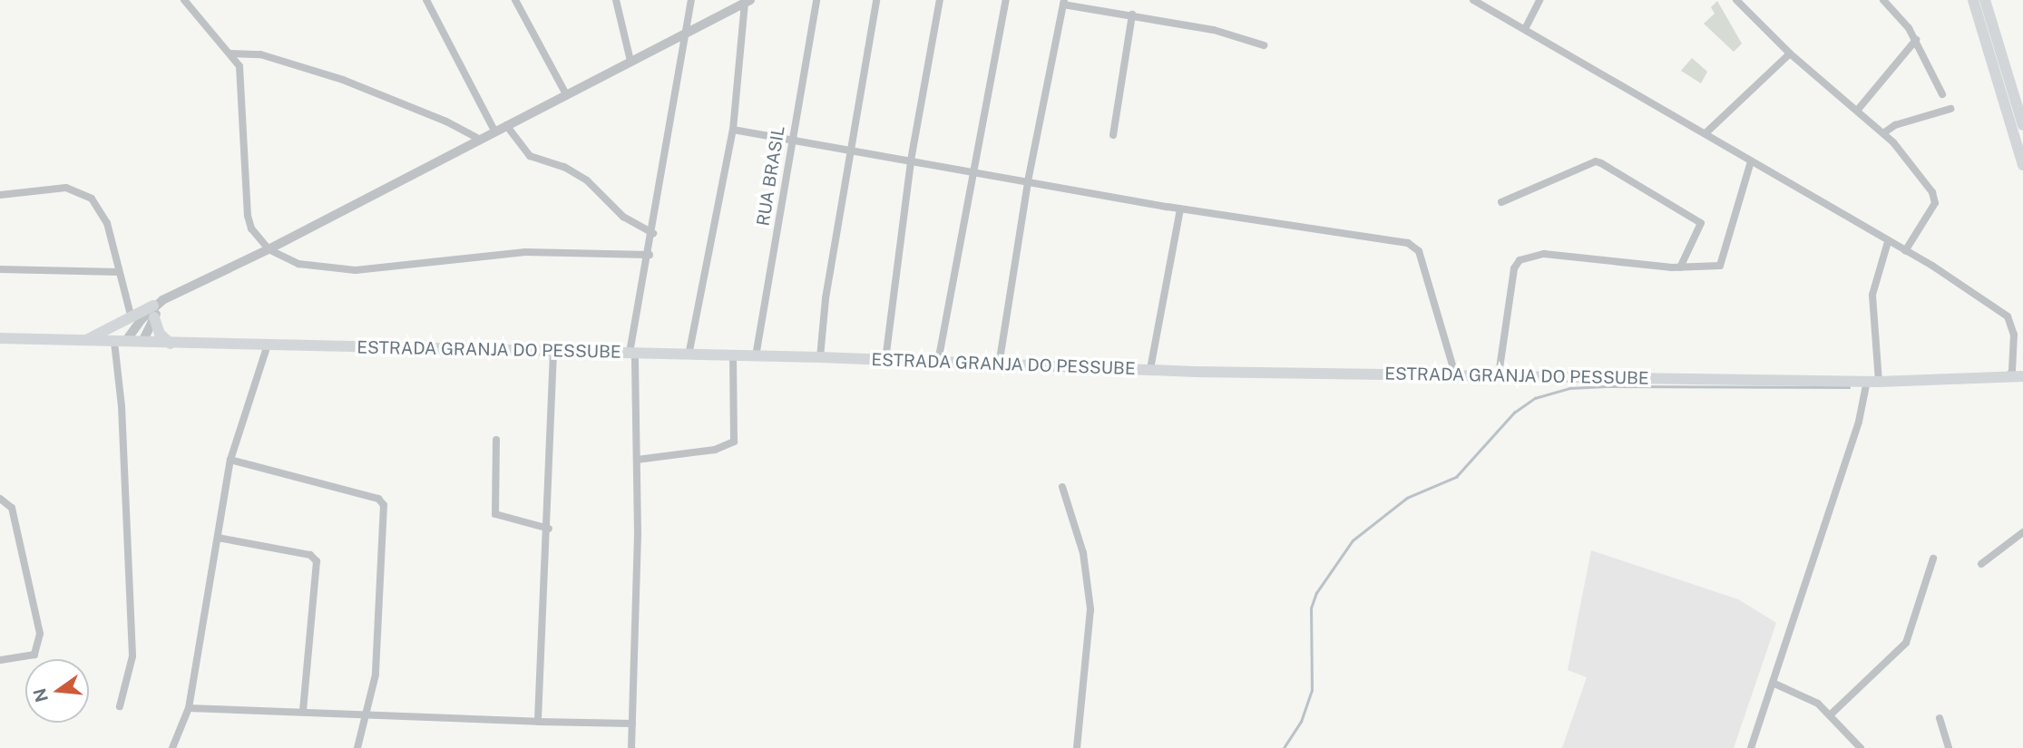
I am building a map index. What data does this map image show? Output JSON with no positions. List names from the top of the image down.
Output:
{
  "streets": {
    "main road": ["ESTRADA GRANJA DO PESSUBE"],
    "street": ["RUA BRASIL"]
  },
  "crossings": [
    ["RUA BRASIL", "ESTRADA GRANJA DO PESSUBE"]
  ],
  "north": "left"
}
